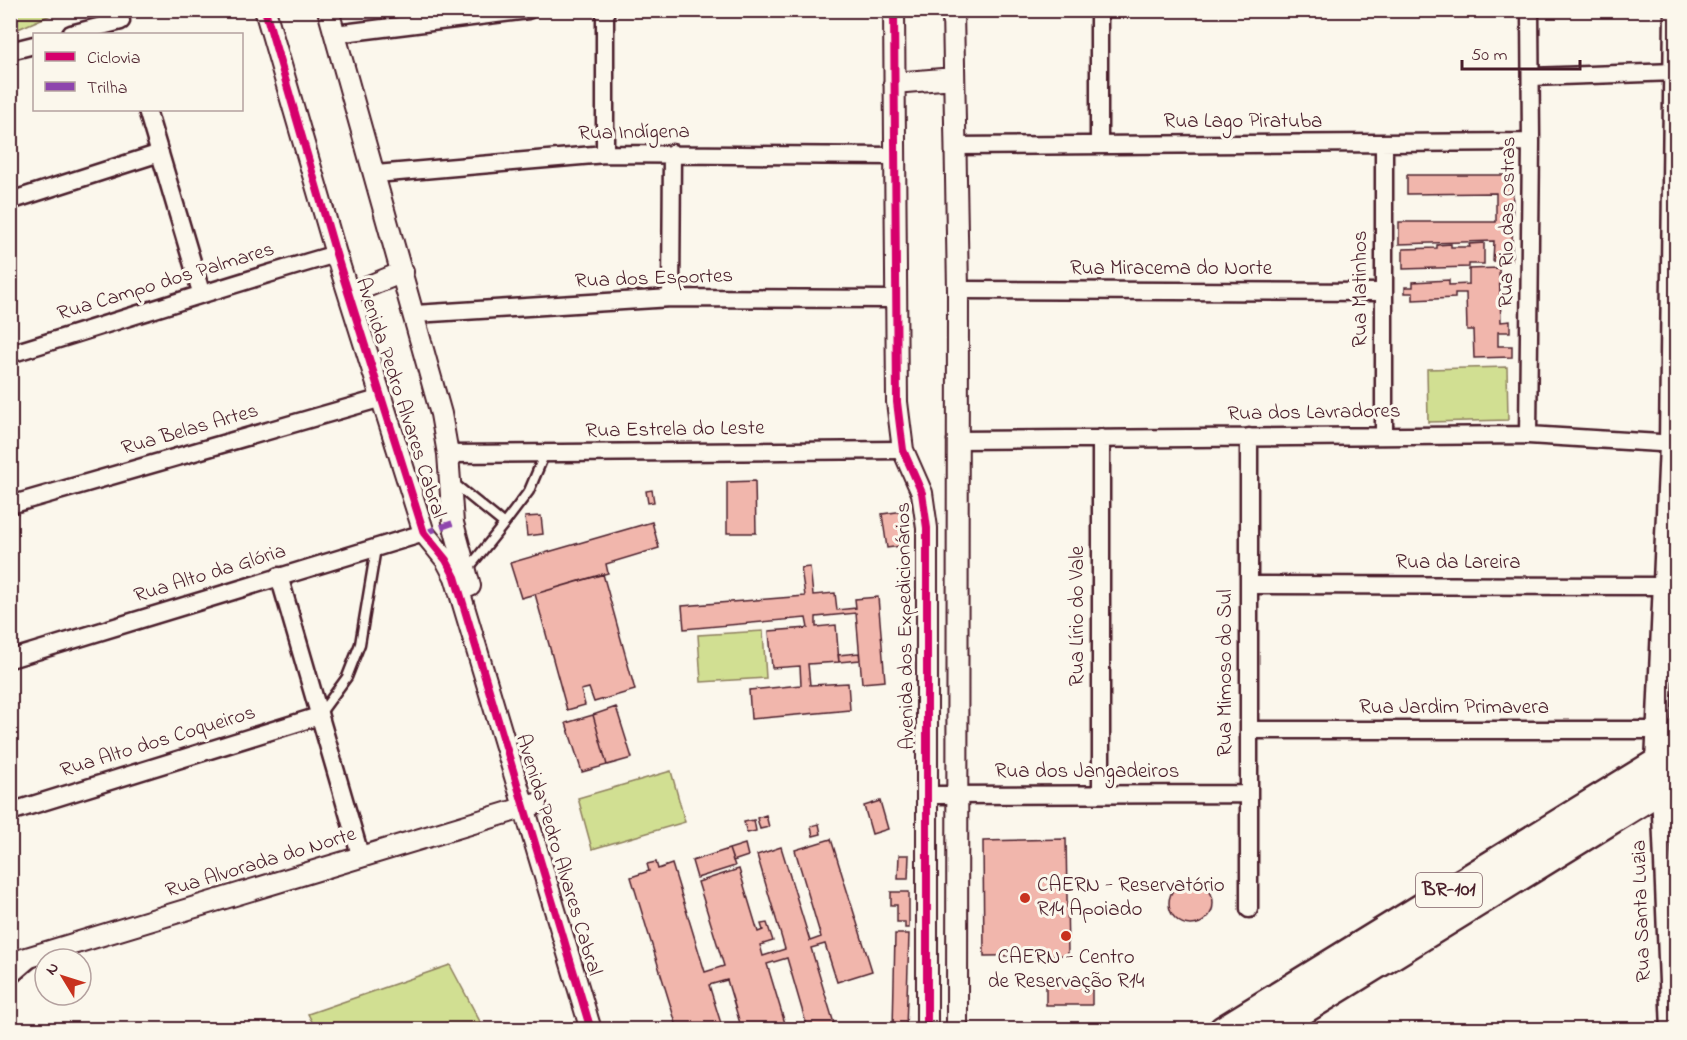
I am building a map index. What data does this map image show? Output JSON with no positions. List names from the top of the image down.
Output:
{
  "streets": {
    "highway": ["BR-101"],
    "street": [
      "Rua Lago Piratuba",
      "Rua Indígena",
      "Rua Rio das Ostras",
      "Rua Miracema do Norte",
      "Rua dos Esportes",
      "Rua Campo dos Palmares",
      "Rua Matinhos",
      "Avenida Pedro Alvares Cabral",
      "Rua dos Lavradores",
      "Rua Belas Artes",
      "Rua Estrela do Leste",
      "Rua da Lareira",
      "Rua Alto da Glória",
      "Rua Lírio do Vale",
      "Avenida dos Expedicionários",
      "Rua Mimoso do Sul",
      "Rua Jardim Primavera",
      "Rua Alto dos Coqueiros",
      "Rua dos Jangadeiros",
      "Rua Alvorada do Norte",
      "Rua Santa Luzia"
    ]
  },
  "crossings": [
    ["Rua Lago Piratuba", "Rua Rio das Ostras"],
    ["Rua Lago Piratuba", "Rua Matinhos"],
    ["Rua Indígena", "Avenida Pedro Alvares Cabral"],
    ["Rua Indígena", "Avenida dos Expedicionários"],
    ["Rua Rio das Ostras", "Rua dos Lavradores"],
    ["Rua Miracema do Norte", "Rua Matinhos"],
    ["Rua dos Esportes", "Avenida Pedro Alvares Cabral"],
    ["Rua dos Esportes", "Avenida dos Expedicionários"],
    ["Rua Campo dos Palmares", "Avenida Pedro Alvares Cabral"],
    ["Rua Matinhos", "Rua dos Lavradores"],
    ["Avenida Pedro Alvares Cabral", "Rua Belas Artes"],
    ["Avenida Pedro Alvares Cabral", "Rua Estrela do Leste"],
    ["Avenida Pedro Alvares Cabral", "Rua Alto da Glória"],
    ["Avenida Pedro Alvares Cabral", "Rua Alvorada do Norte"],
    ["Rua dos Lavradores", "Rua Lírio do Vale"],
    ["Rua dos Lavradores", "Rua Mimoso do Sul"],
    ["Rua Estrela do Leste", "Avenida dos Expedicionários"],
    ["Rua da Lareira", "Rua Mimoso do Sul"],
    ["Rua Lírio do Vale", "Rua dos Jangadeiros"],
    ["Avenida dos Expedicionários", "Rua dos Jangadeiros"],
    ["Rua Mimoso do Sul", "Rua Jardim Primavera"],
    ["Rua Mimoso do Sul", "Rua dos Jangadeiros"],
    ["BR-101", "Rua Santa Luzia"]
  ],
  "places": ["CAERN - Reservatório R14 Apoiado", "CAERN - Centro de Reservação R14"],
  "legend": ["Ciclovia", "Trilha"],
  "scale_bar": "50 m",
  "north": "top left"
}
